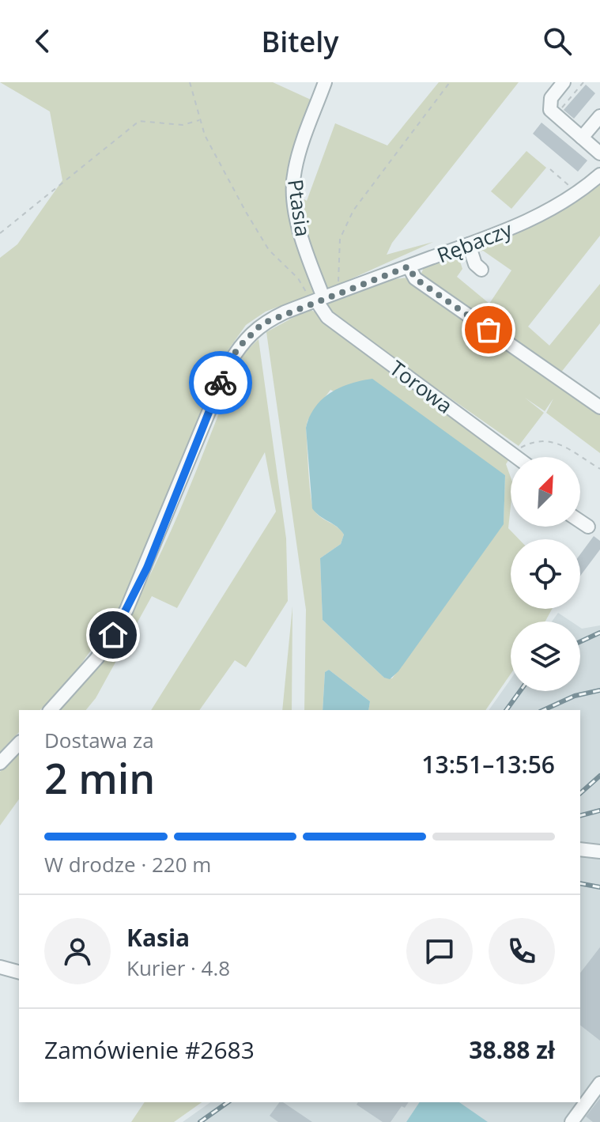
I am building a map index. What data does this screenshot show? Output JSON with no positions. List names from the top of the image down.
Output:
{
  "streets": {
    "street": ["Ptasia", "Rębaczy", "Torowa"]
  },
  "crossings": [
    ["Ptasia", "Rębaczy"],
    ["Ptasia", "Torowa"],
    ["Rębaczy", "Torowa"]
  ],
  "north": "top right",
  "page": {
    "header": "Bitely",
    "heading": ["2 min", "Dostawa za", "13:51–13:56"],
    "panel": [
      "Kasia",
      "Kurier · 4.8",
      "Zamówienie #2683",
      "38.88 zł"
    ],
    "bar": "W drodze · 220 m"
  }
}
